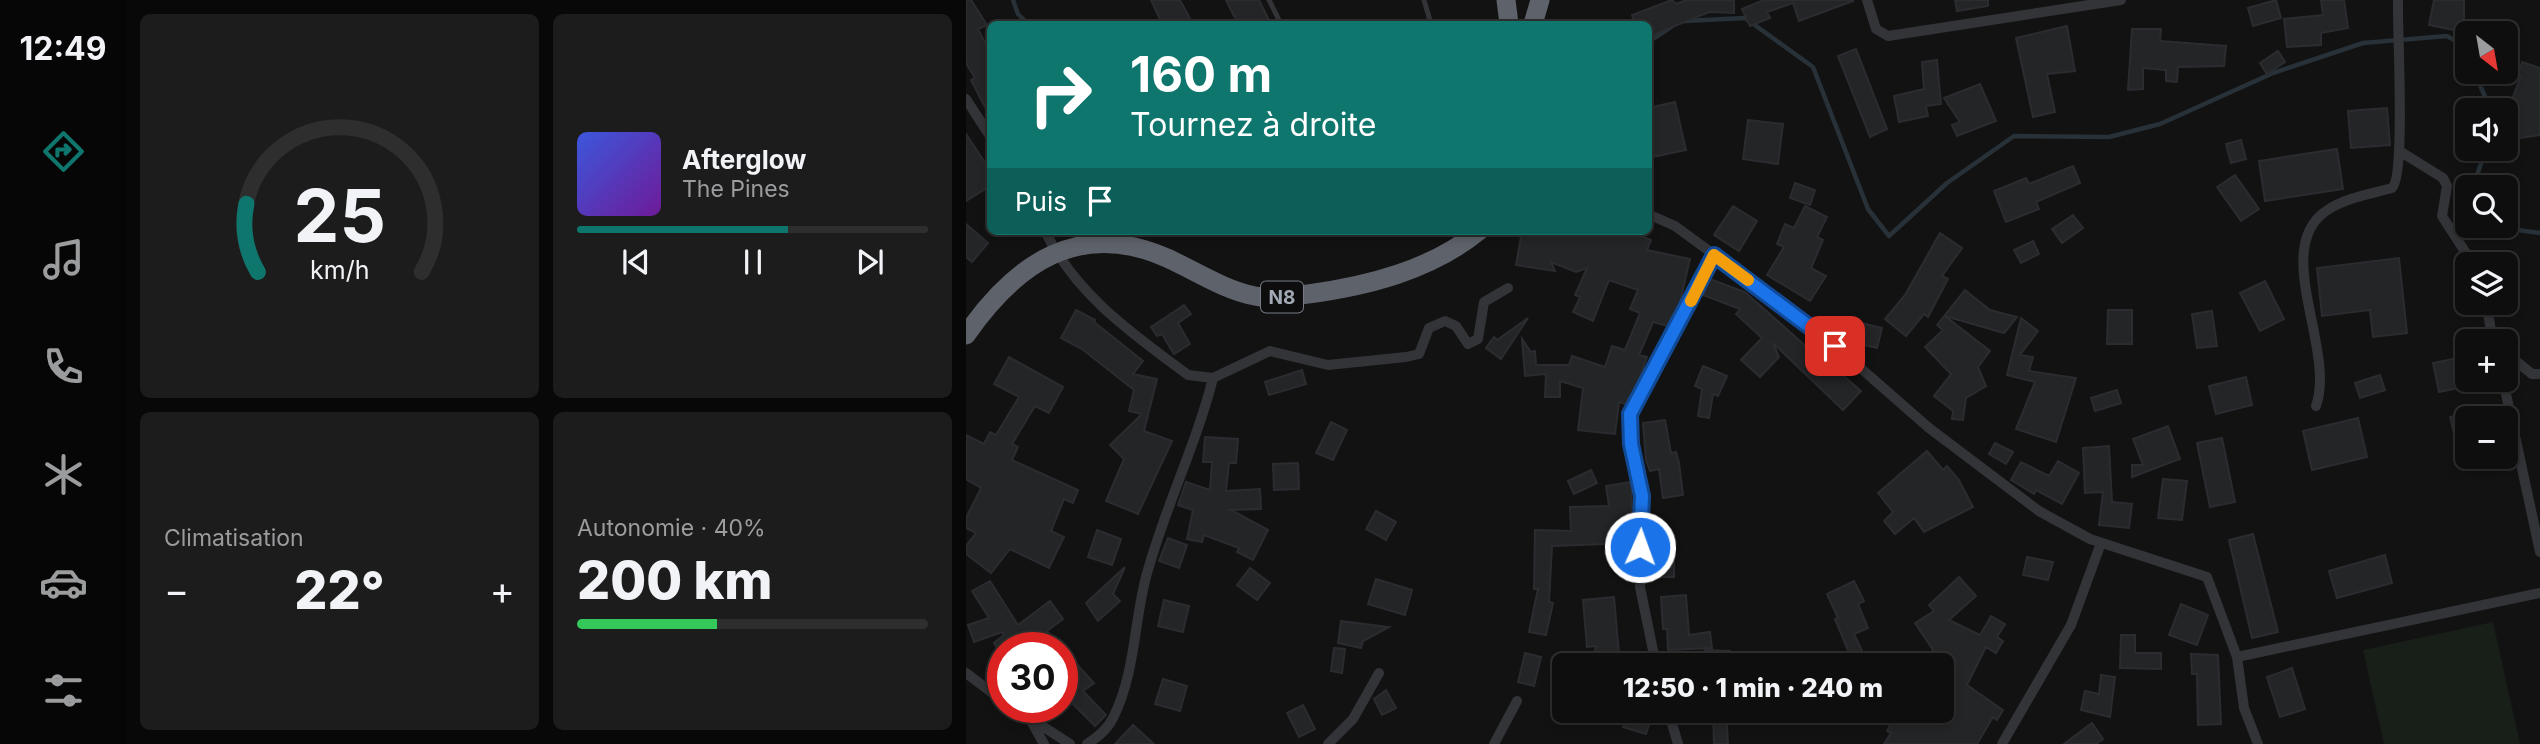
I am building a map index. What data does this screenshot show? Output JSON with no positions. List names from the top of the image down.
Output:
{
  "streets": {
    "highway": ["N8"]
  },
  "north": "bottom right",
  "page": {
    "tabs": "12:49",
    "map_buttons": ["+", "−"],
    "turn": ["160 m", "Tournez à droite"],
    "song": ["Afterglow", "The Pines"],
    "then": "Puis",
    "tile": [
      "Climatisation",
      ["Autonomie · 40%", "200 km"]
    ],
    "heat": ["−", "22°", "+"],
    "limit": "30",
    "trip": "12:50 · 1 min · 240 m",
    "gauge": ["25", "km/h"]
  }
}
